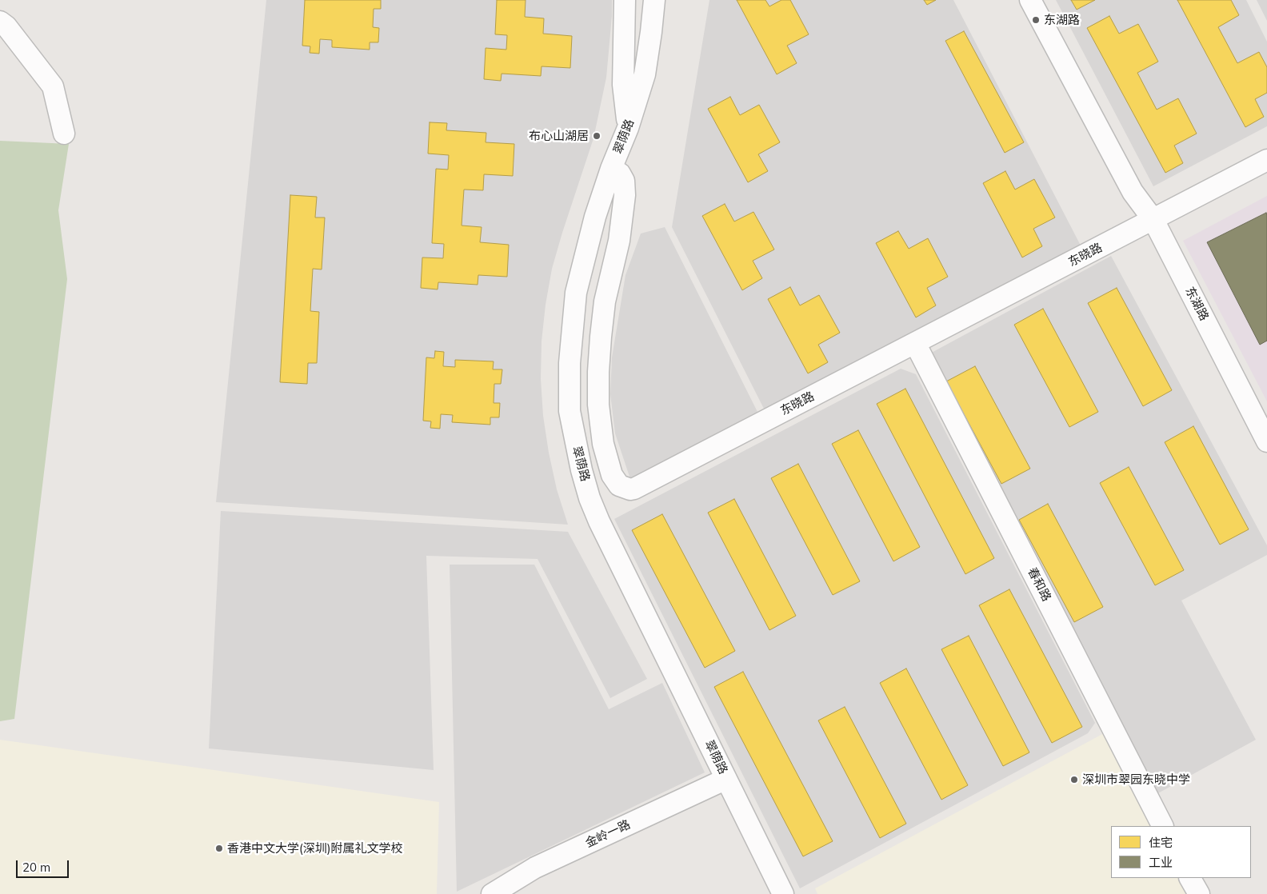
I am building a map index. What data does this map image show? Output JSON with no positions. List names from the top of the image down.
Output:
{
  "streets": {
    "street": [
      "翠荫路",
      "东晓路",
      "东湖路",
      "春和路",
      "金岭一路"
    ]
  },
  "crossings": [
    ["翠荫路", "东晓路"],
    ["翠荫路", "金岭一路"],
    ["东晓路", "东湖路"],
    ["东晓路", "春和路"]
  ],
  "places": [
    "东湖路",
    "布心山湖居",
    "深圳市翠园东晓中学",
    "香港中文大学(深圳)附属礼文学校"
  ],
  "legend": ["住宅", "工业"],
  "scale_bar": "20 m"
}
